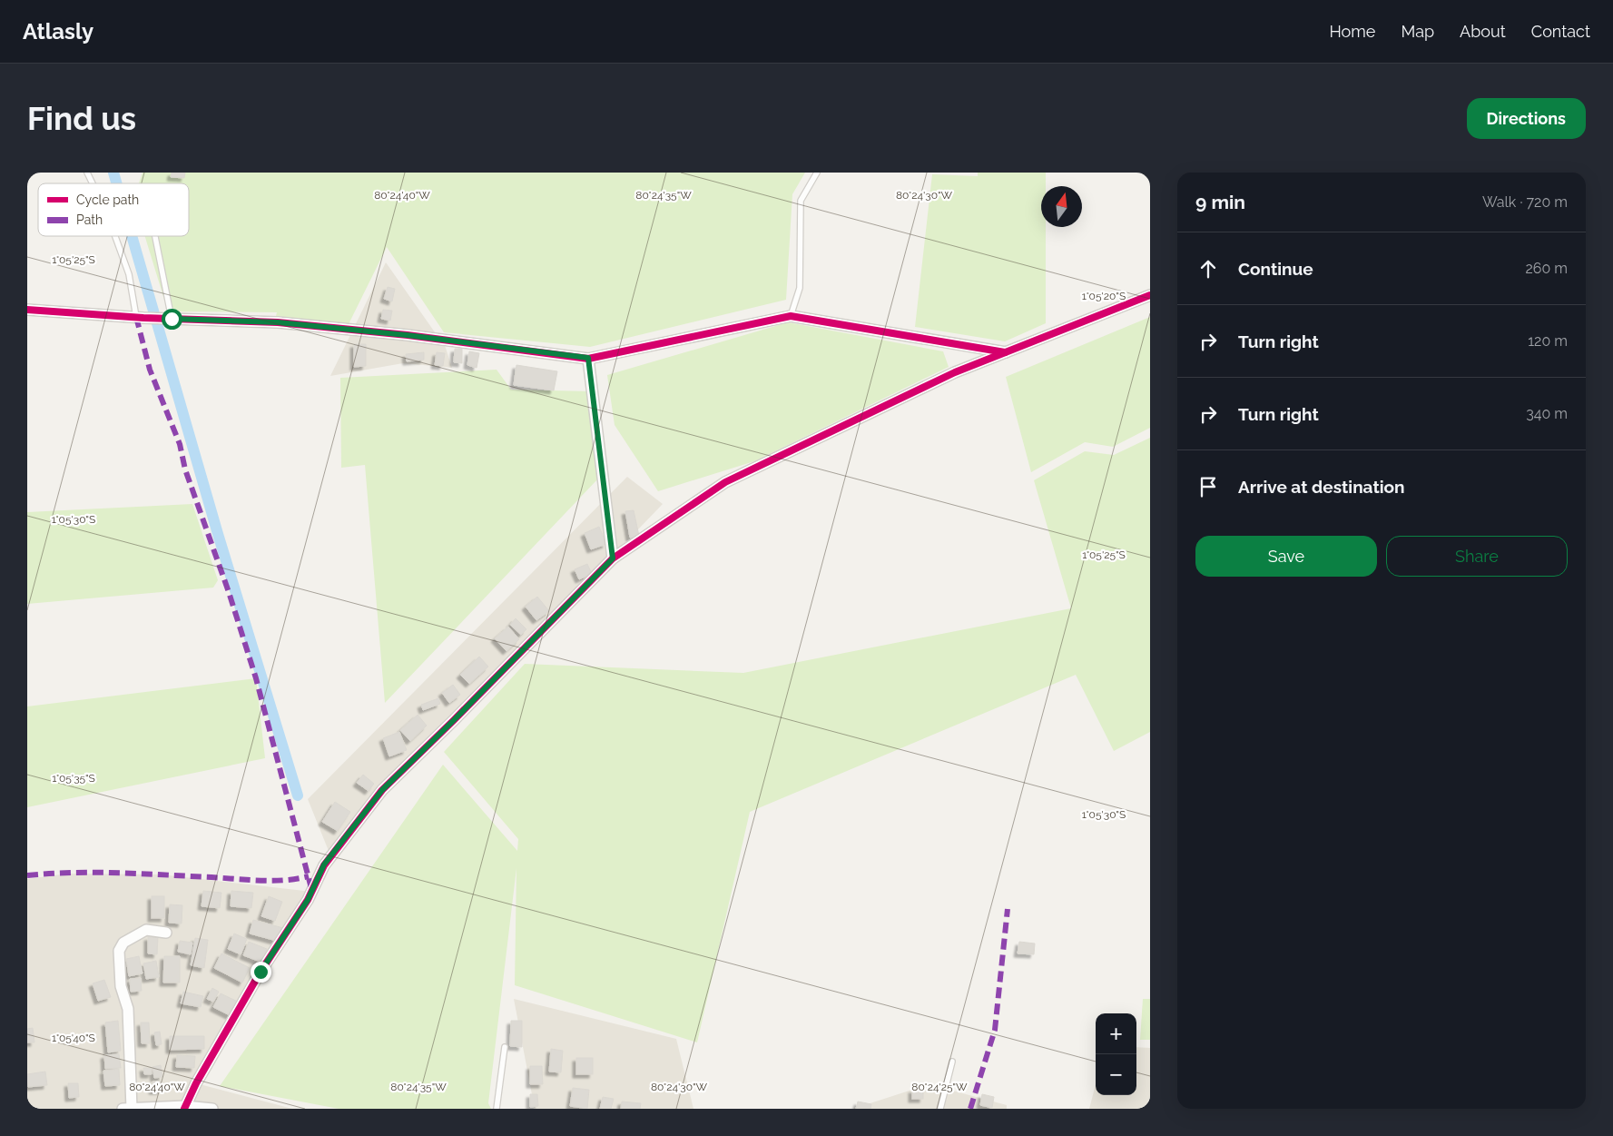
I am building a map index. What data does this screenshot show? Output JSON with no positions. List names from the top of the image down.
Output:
{
  "legend": ["Cycle path", "Path"],
  "north": "top",
  "page": {
    "header": "Atlasly",
    "nav": [
      "Home",
      "Map",
      "About",
      "Contact"
    ],
    "buttons": [
      "Directions",
      ["Save", "Share"]
    ],
    "title": "Find us",
    "heading": ["9 min", "Walk · 720 m"],
    "list": [
      ["Continue", "260 m"],
      ["Turn right", "120 m"],
      ["Turn right", "340 m"],
      "Arrive at destination"
    ],
    "map_buttons": ["+", "−"]
  },
  "coordinates": [
    "80°24'40\"W",
    "80°24'35\"W",
    "80°24'30\"W",
    "1°05'25\"S",
    "1°05'20\"S",
    "1°05'30\"S",
    "1°05'35\"S",
    "1°05'40\"S",
    "80°24'25\"W"
  ]
}
